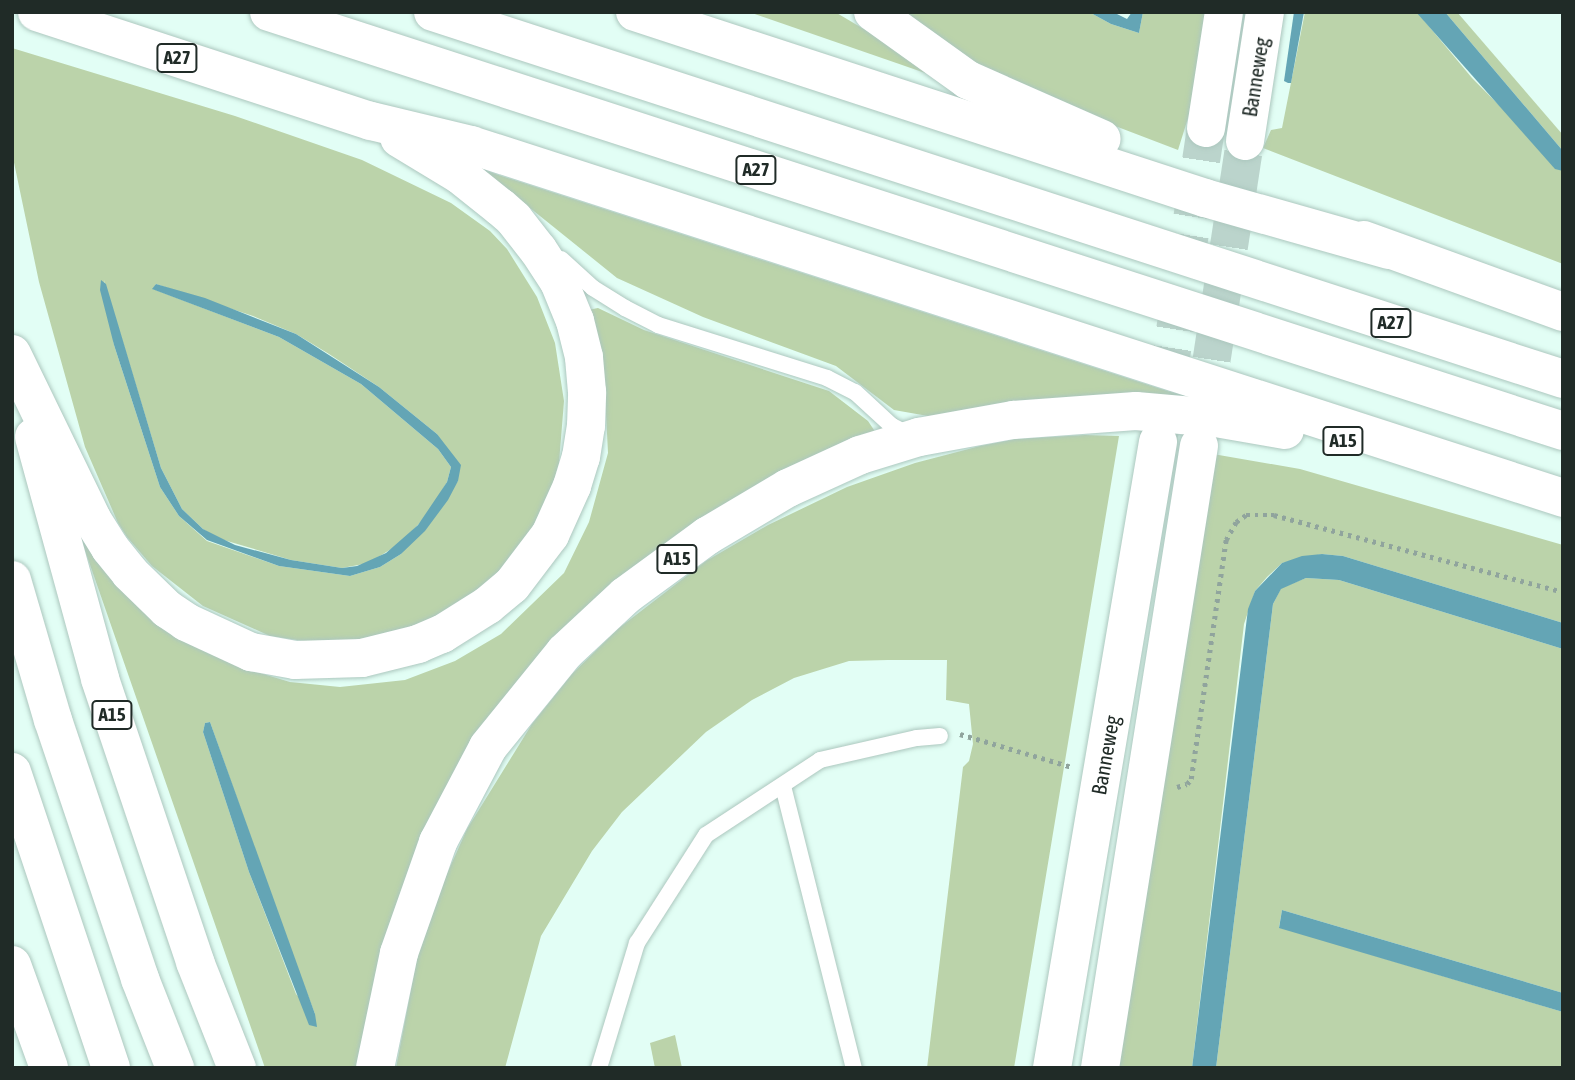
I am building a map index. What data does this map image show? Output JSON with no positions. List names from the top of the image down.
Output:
{
  "streets": {
    "main road": ["A27", "Banneweg", "A15"]
  },
  "crossings": [
    ["A27", "A15"]
  ]
}
